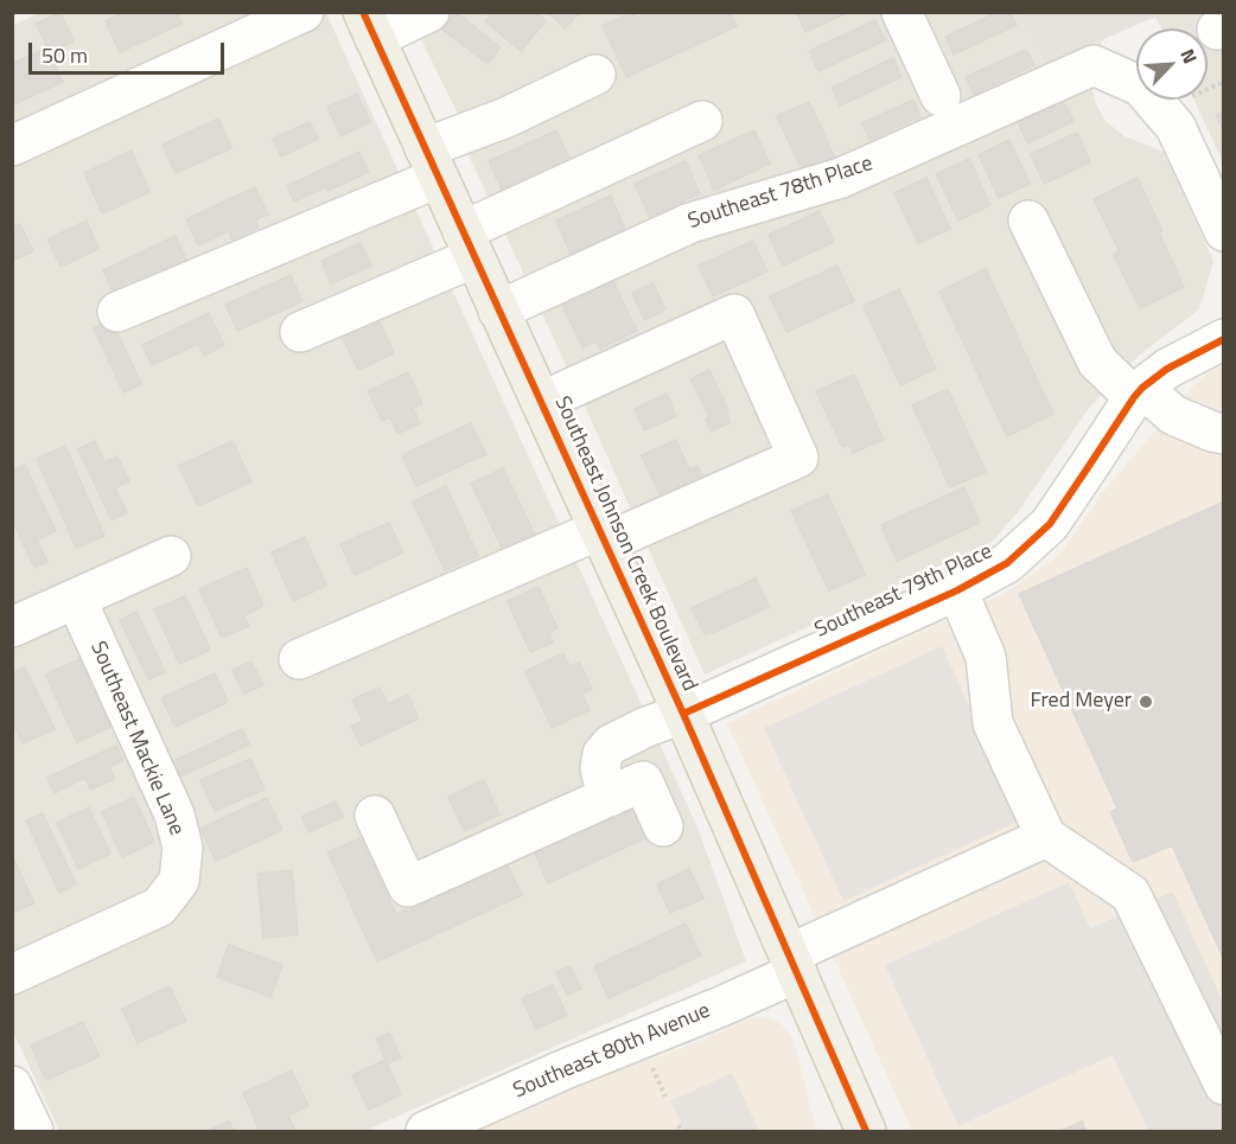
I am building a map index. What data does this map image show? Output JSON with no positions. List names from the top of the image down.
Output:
{
  "streets": {
    "main road": ["Southeast Johnson Creek Boulevard"],
    "street": [
      "Southeast 78th Place",
      "Southeast 79th Place",
      "Southeast Mackie Lane",
      "Southeast 80th Avenue"
    ]
  },
  "crossings": [
    ["Southeast 78th Place", "Southeast Johnson Creek Boulevard"],
    ["Southeast Johnson Creek Boulevard", "Southeast 79th Place"],
    ["Southeast Johnson Creek Boulevard", "Southeast 80th Avenue"]
  ],
  "places": ["Fred Meyer"],
  "scale_bar": "50 m",
  "north": "top right"
}
